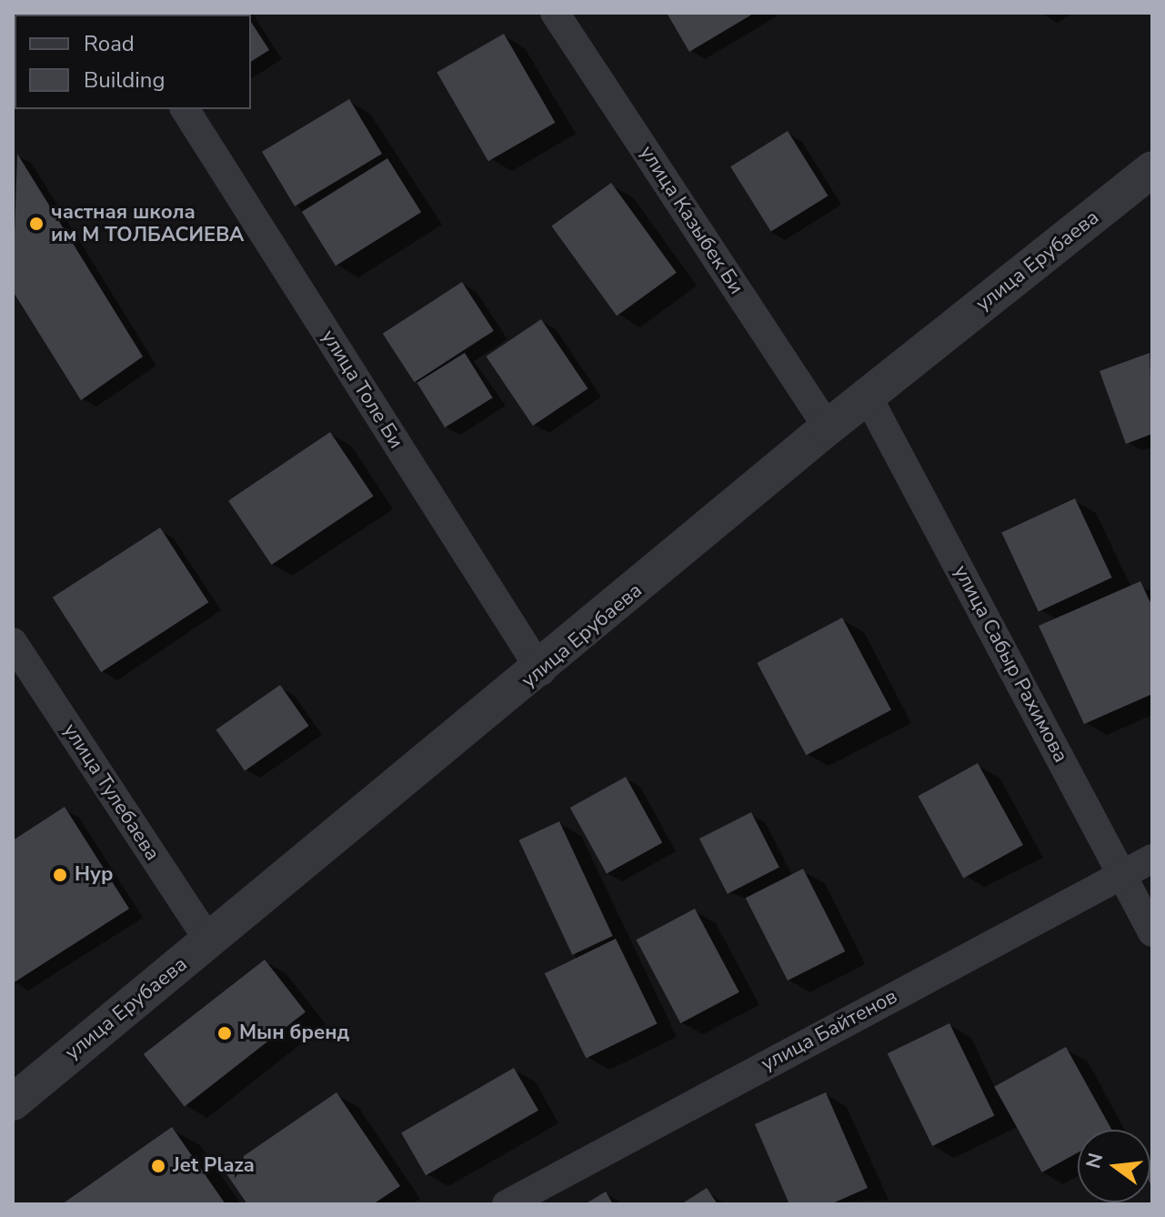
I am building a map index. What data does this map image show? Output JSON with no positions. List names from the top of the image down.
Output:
{
  "streets": {
    "street": [
      "улица Казыбек Би",
      "улица Ерубаева",
      "улица Толе Би",
      "улица Сабыр Рахимова",
      "улица Тулебаева",
      "улица Байтенов"
    ]
  },
  "crossings": [
    ["улица Казыбек Би", "улица Ерубаева"],
    ["улица Ерубаева", "улица Толе Би"],
    ["улица Ерубаева", "улица Сабыр Рахимова"],
    ["улица Ерубаева", "улица Тулебаева"],
    ["улица Сабыр Рахимова", "улица Байтенов"]
  ],
  "places": [
    "частная школа им М ТОЛБАСИЕВА",
    "Нур",
    "Мын бренд",
    "Jet Plaza"
  ],
  "legend": ["Road", "Building"],
  "north": "left"
}
